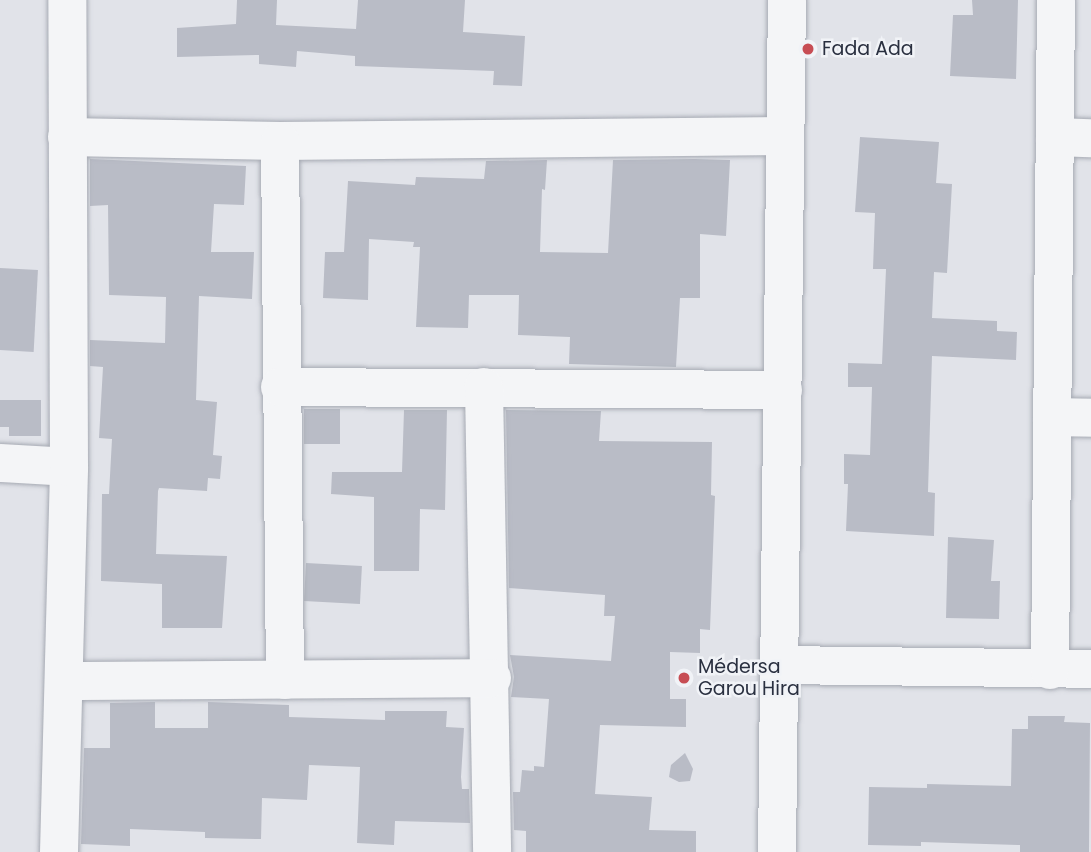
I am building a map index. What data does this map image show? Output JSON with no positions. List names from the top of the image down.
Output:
{
  "places": ["Fada Ada", "Médersa Garou Hira"]
}
